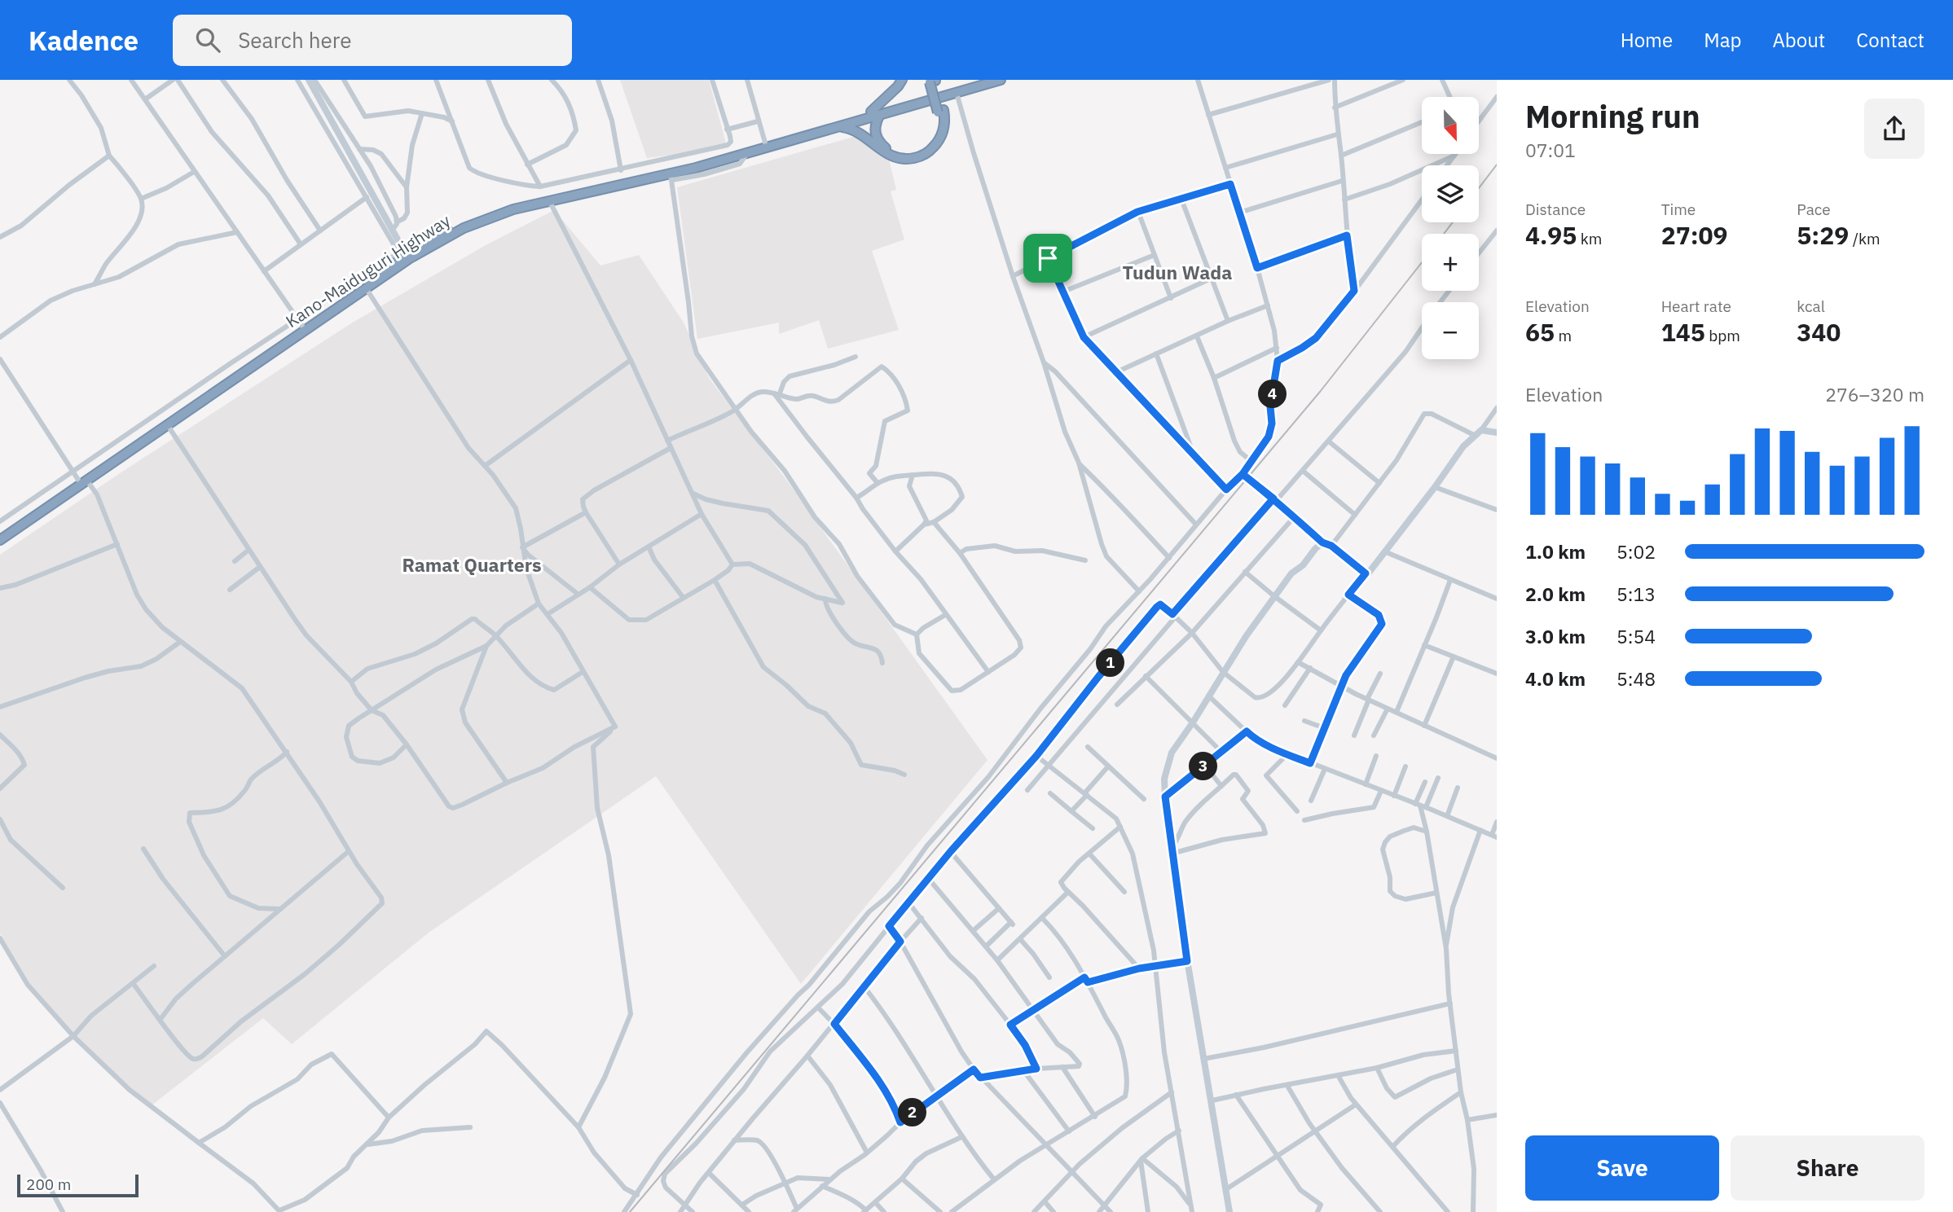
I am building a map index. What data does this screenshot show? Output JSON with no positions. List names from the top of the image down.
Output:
{
  "streets": {
    "highway": ["Kano-Maiduguri Highway"]
  },
  "districts": ["Tudun Wada", "Ramat Quarters"],
  "scale_bar": "200 m",
  "north": "bottom",
  "page": {
    "header": "Kadence",
    "search": "Search here",
    "nav": [
      "Home",
      "Map",
      "About",
      "Contact"
    ],
    "heading": ["Morning run", "07:01"],
    "map_buttons": ["+", "−"],
    "stats": [
      ["Distance", "4.95 km"],
      ["Time", "27:09"],
      ["Pace", "5:29 /km"],
      ["Elevation", "65 m"],
      ["Heart rate", "145 bpm"],
      ["kcal", "340"]
    ],
    "chart": ["Elevation", "276–320 m"],
    "pins": [
      "4",
      "1",
      "3",
      "2"
    ],
    "list": [
      {
        "name": "1.0 km",
        "note": "5:02"
      },
      {
        "name": "2.0 km",
        "note": "5:13"
      },
      {
        "name": "3.0 km",
        "note": "5:54"
      },
      {
        "name": "4.0 km",
        "note": "5:48"
      }
    ],
    "buttons": ["Save", "Share"],
    "scale": "200 m"
  }
}
